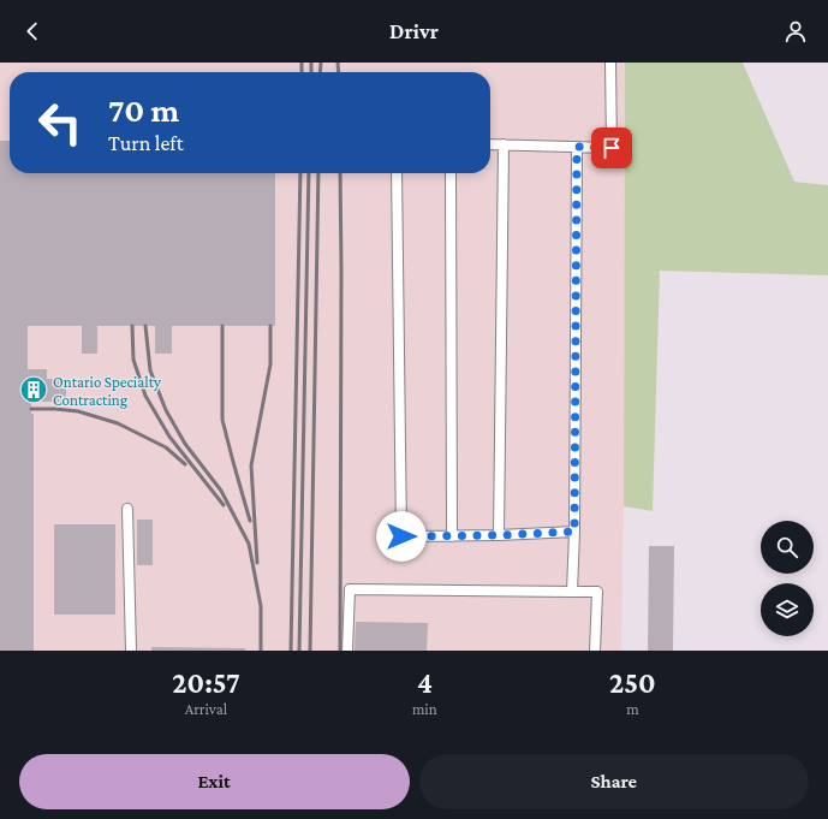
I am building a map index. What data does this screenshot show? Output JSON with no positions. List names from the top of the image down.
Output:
{
  "places": {
    "building": ["Ontario Specialty Contracting"]
  },
  "page": {
    "header": "Drivr",
    "turn": ["70 m", "Turn left"],
    "eta": [
      "20:57",
      "Arrival",
      "4",
      "min",
      "250",
      "m"
    ],
    "buttons": ["Exit", "Share"]
  }
}
